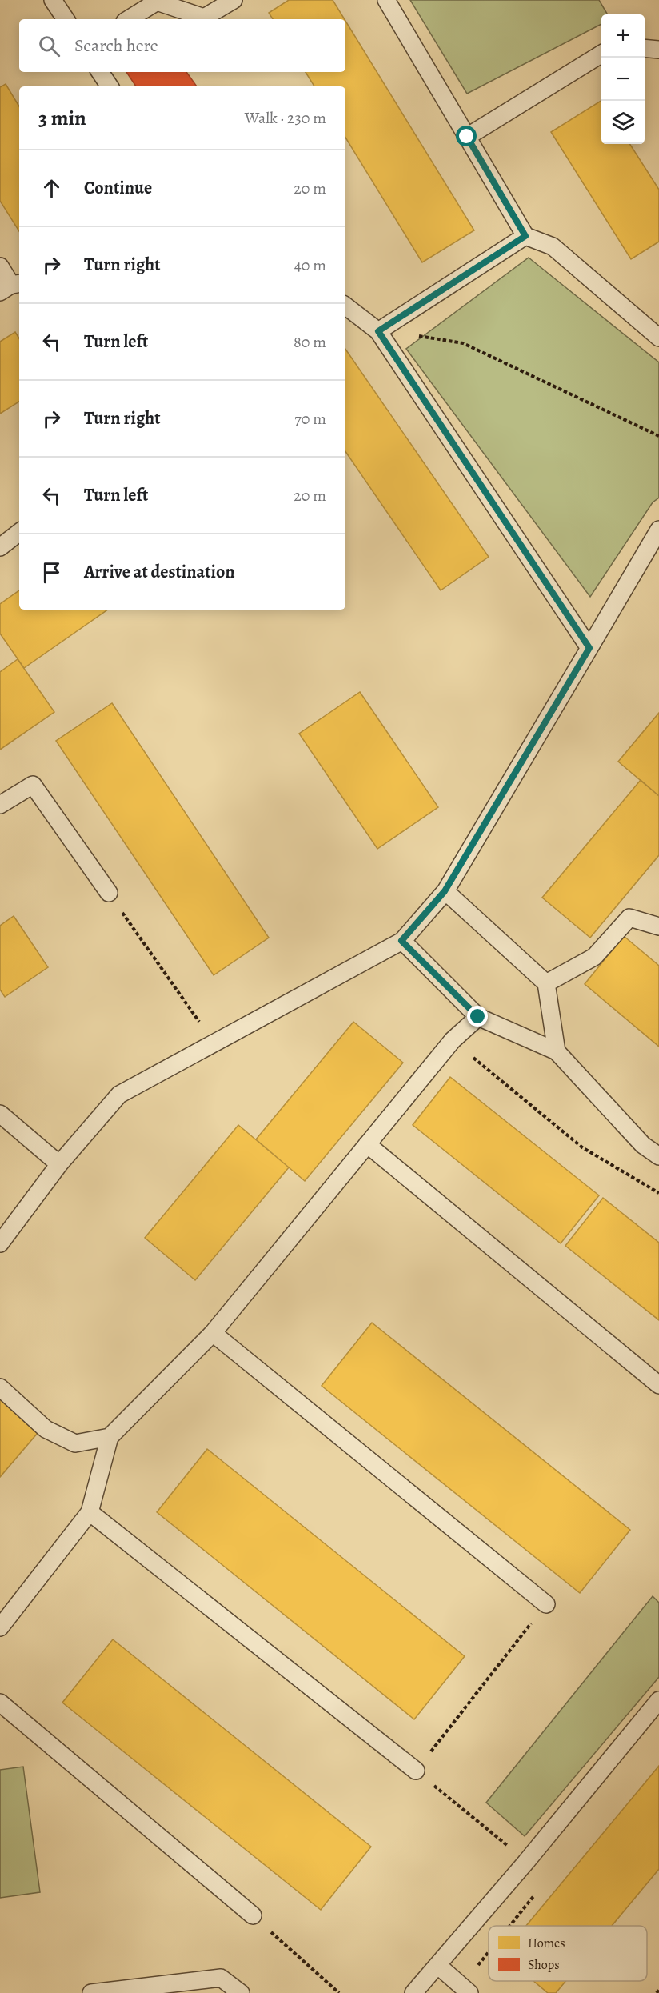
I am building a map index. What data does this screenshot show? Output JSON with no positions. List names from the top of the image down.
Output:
{
  "legend": ["Homes", "Shops"],
  "page": {
    "map_buttons": ["+", "−"],
    "search": "Search here",
    "heading": ["3 min", "Walk · 230 m"],
    "list": [
      ["Continue", "20 m"],
      ["Turn right", "40 m"],
      ["Turn left", "80 m"],
      ["Turn right", "70 m"],
      ["Turn left", "20 m"],
      "Arrive at destination"
    ]
  }
}
